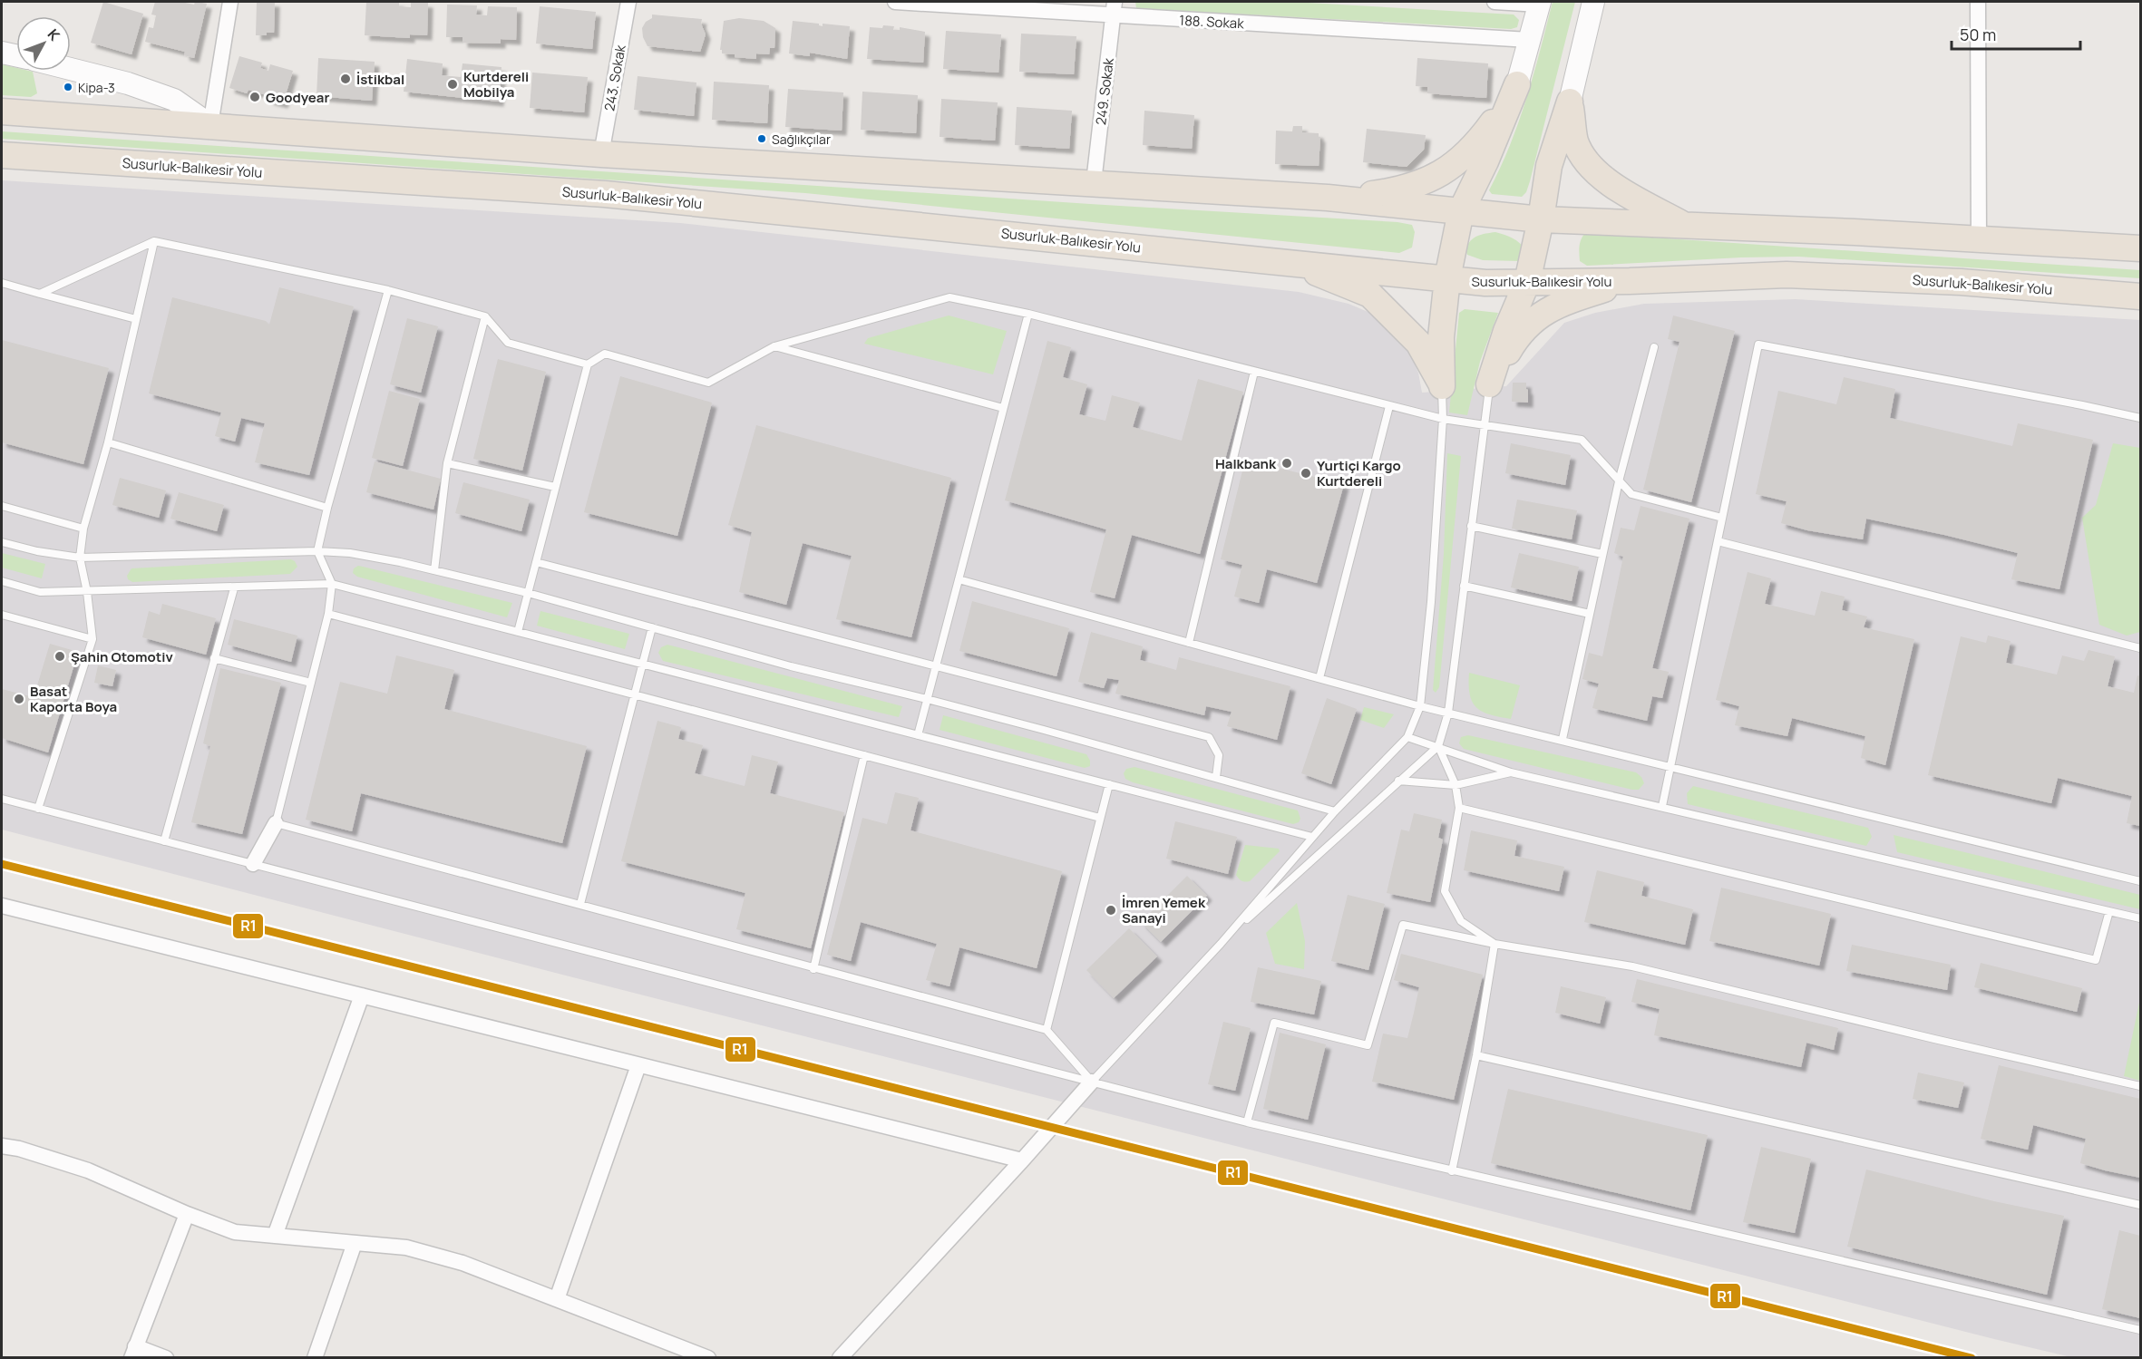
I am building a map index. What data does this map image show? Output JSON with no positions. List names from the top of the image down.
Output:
{
  "streets": {
    "highway": ["Susurluk-Balıkesir Yolu"],
    "street": ["188. Sokak", "243. Sokak", "249. Sokak"]
  },
  "crossings": [
    ["188. Sokak", "249. Sokak"]
  ],
  "places": [
    "İstikbal",
    "Kurtdereli Mobilya",
    "Kipa-3",
    "Goodyear",
    "Sağlıkçılar",
    "Halkbank",
    "Yurtiçi Kargo Kurtdereli",
    "Şahin Otomotiv",
    "Basat Kaporta Boya",
    "İmren Yemek Sanayi"
  ],
  "lines": ["transit line R1"],
  "scale_bar": "50 m",
  "north": "top right"
}
